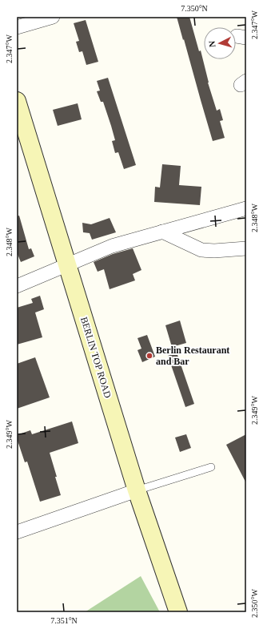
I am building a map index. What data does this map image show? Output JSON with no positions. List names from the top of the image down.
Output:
{
  "streets": {
    "street": ["BERLIN TOP ROAD"]
  },
  "places": ["Berlin Restaurant and Bar"],
  "north": "left",
  "coordinates": [
    "7.350°N",
    "2.347°W",
    "2.348°W",
    "2.349°W",
    "2.350°W",
    "7.351°N"
  ]
}
